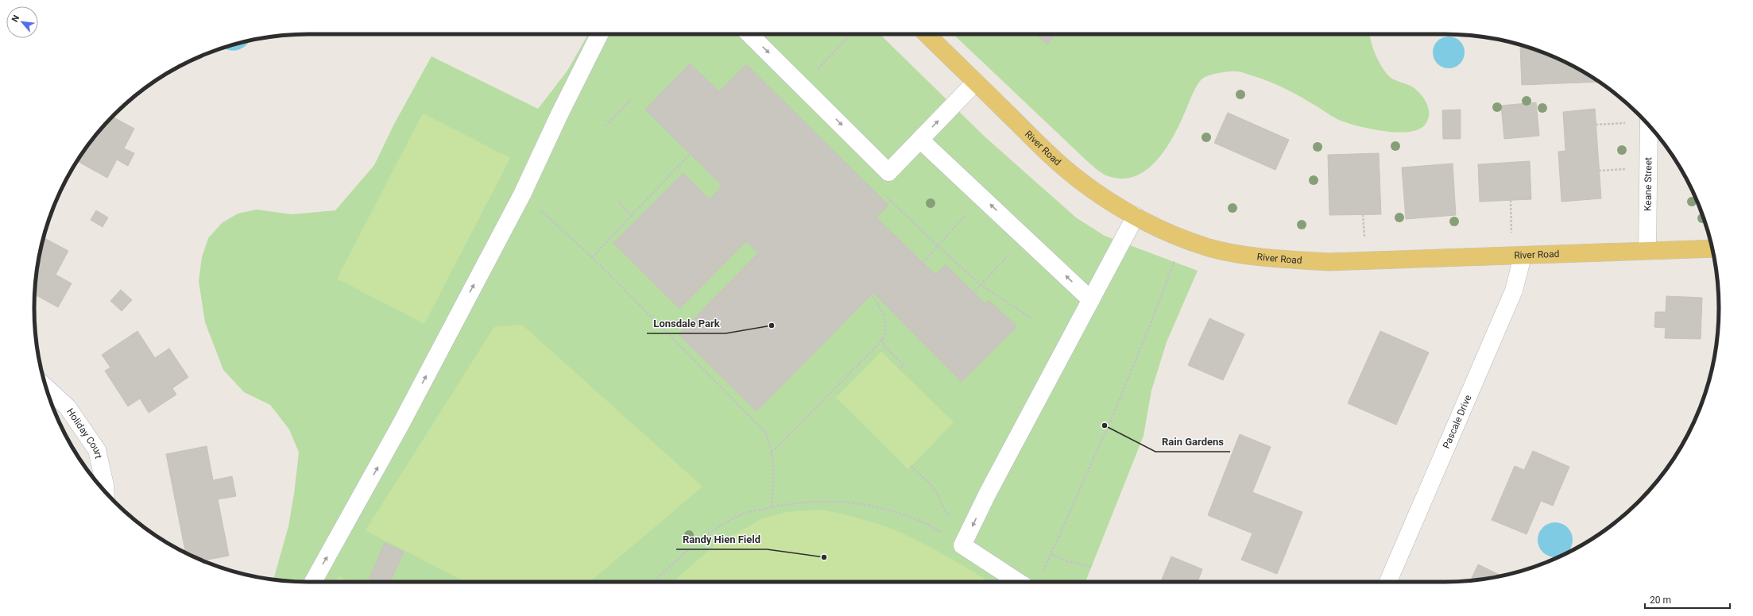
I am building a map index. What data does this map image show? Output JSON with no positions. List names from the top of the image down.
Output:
{
  "streets": {
    "main road": ["River Road"],
    "street": ["Keane Street", "Pascale Drive", "Holiday Court"]
  },
  "crossings": [
    ["River Road", "Keane Street"],
    ["River Road", "Pascale Drive"]
  ],
  "places": ["Lonsdale Park", "Rain Gardens", "Randy Hien Field"],
  "scale_bar": "20 m",
  "north": "top left"
}
